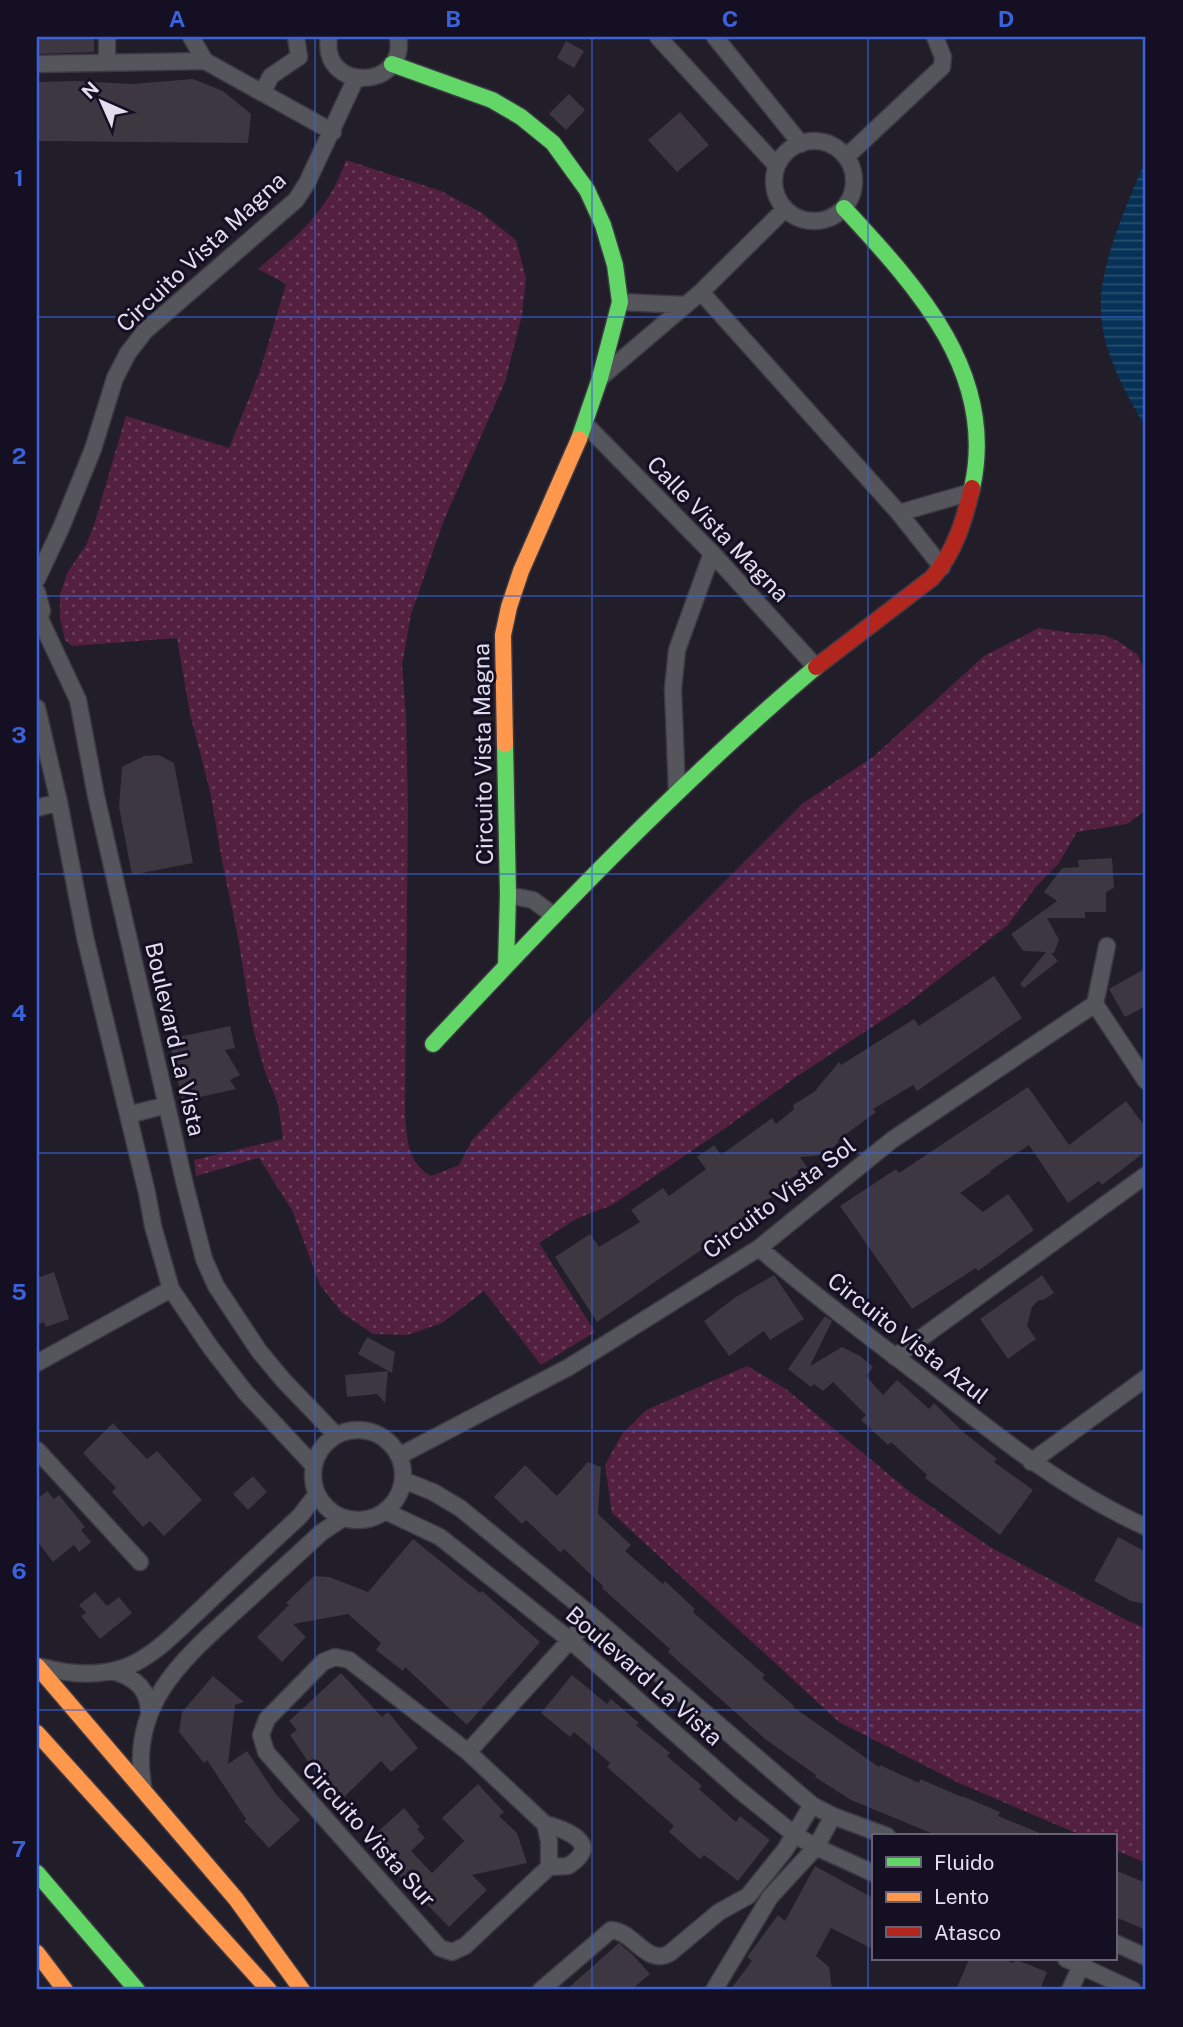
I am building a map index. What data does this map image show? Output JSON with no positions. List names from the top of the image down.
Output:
{
  "streets": {
    "main road": ["Circuito Vista Magna"],
    "street": [
      "Calle Vista Magna",
      "Boulevard La Vista",
      "Circuito Vista Sol",
      "Circuito Vista Azul",
      "Circuito Vista Sur"
    ]
  },
  "crossings": [
    ["Circuito Vista Magna", "Calle Vista Magna"],
    ["Boulevard La Vista", "Circuito Vista Sol"],
    ["Circuito Vista Sol", "Circuito Vista Azul"]
  ],
  "legend": ["Fluido", "Lento", "Atasco"],
  "north": "top left",
  "grid": {
    "columns": [
      "A",
      "B",
      "C",
      "D"
    ],
    "rows": [
      "1",
      "2",
      "3",
      "4",
      "5",
      "6",
      "7"
    ]
  }
}
